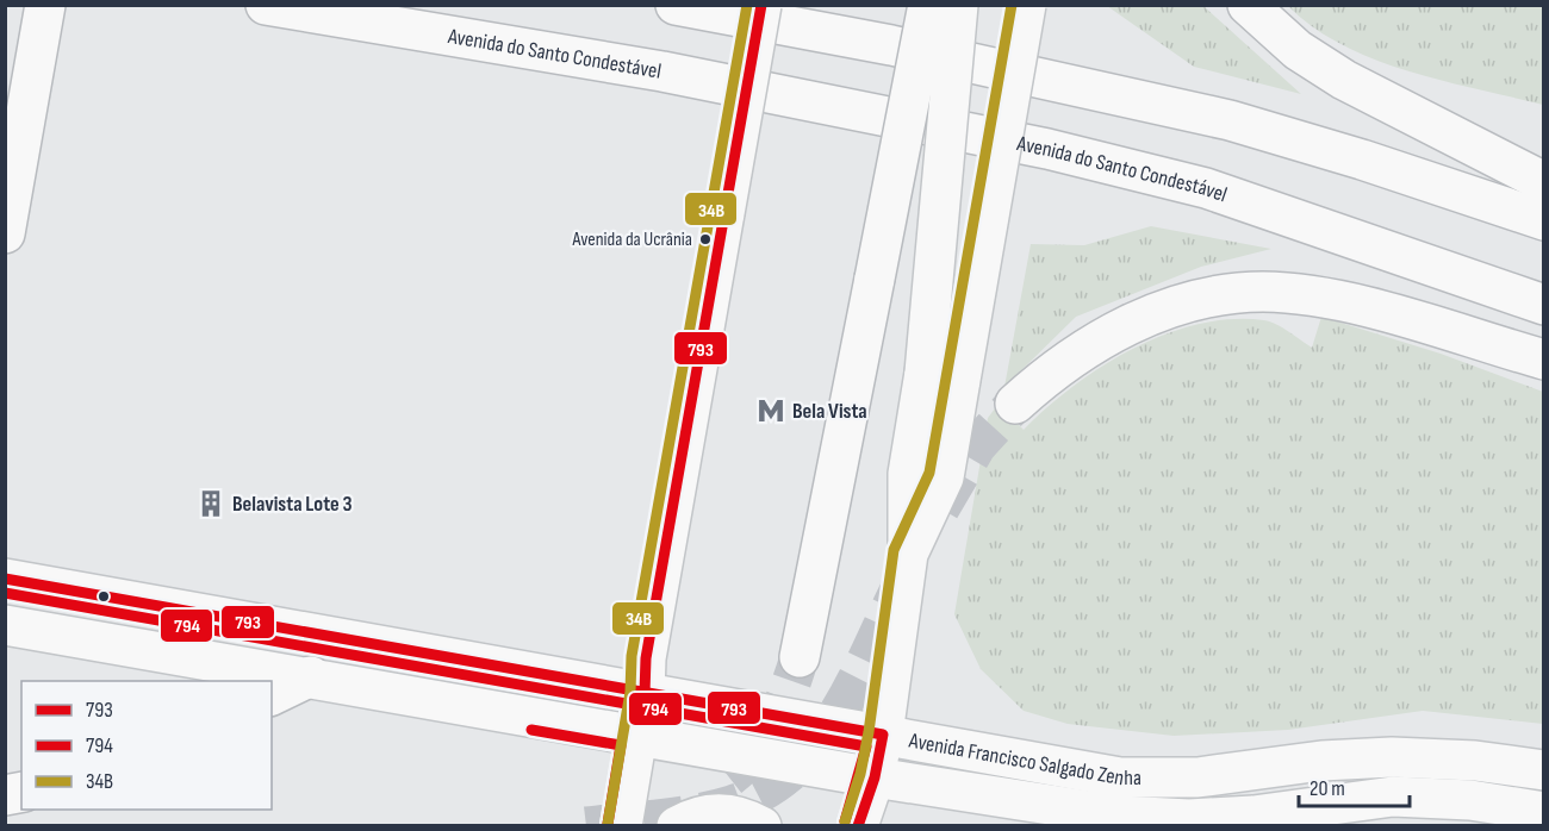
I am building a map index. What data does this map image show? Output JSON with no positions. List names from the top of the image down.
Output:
{
  "streets": {
    "main road": ["Avenida do Santo Condestável", "Avenida Francisco Salgado Zenha"]
  },
  "places": {
    "other": ["Avenida da Ucrânia"],
    "metro station": ["Bela Vista"],
    "building": ["Belavista Lote 3"]
  },
  "lines": ["transit line 793", "transit line 34B", "transit line 794"],
  "legend": ["793", "794", "34B"],
  "scale_bar": "20 m"
}
